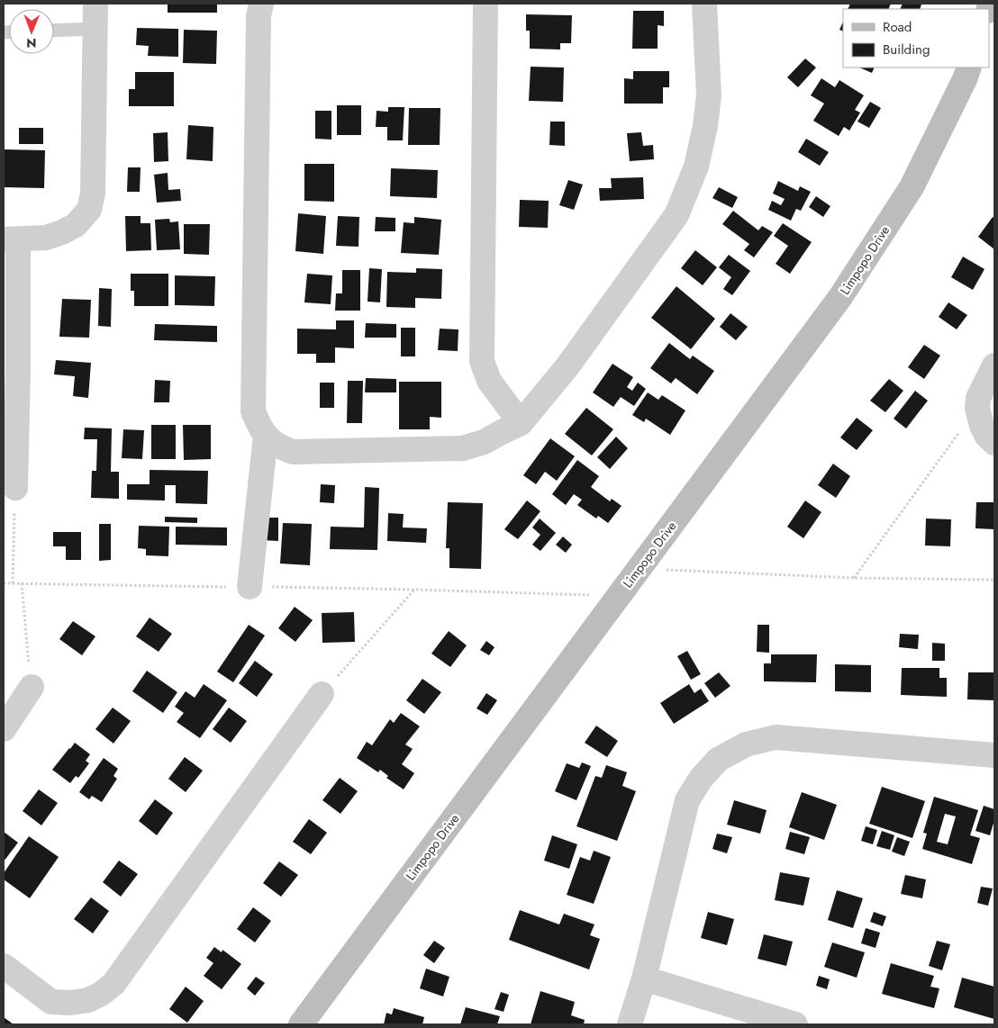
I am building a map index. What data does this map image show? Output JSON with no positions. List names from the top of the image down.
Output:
{
  "streets": {
    "street": ["Limpopo Drive"]
  },
  "legend": ["Road", "Building"],
  "north": "bottom"
}
